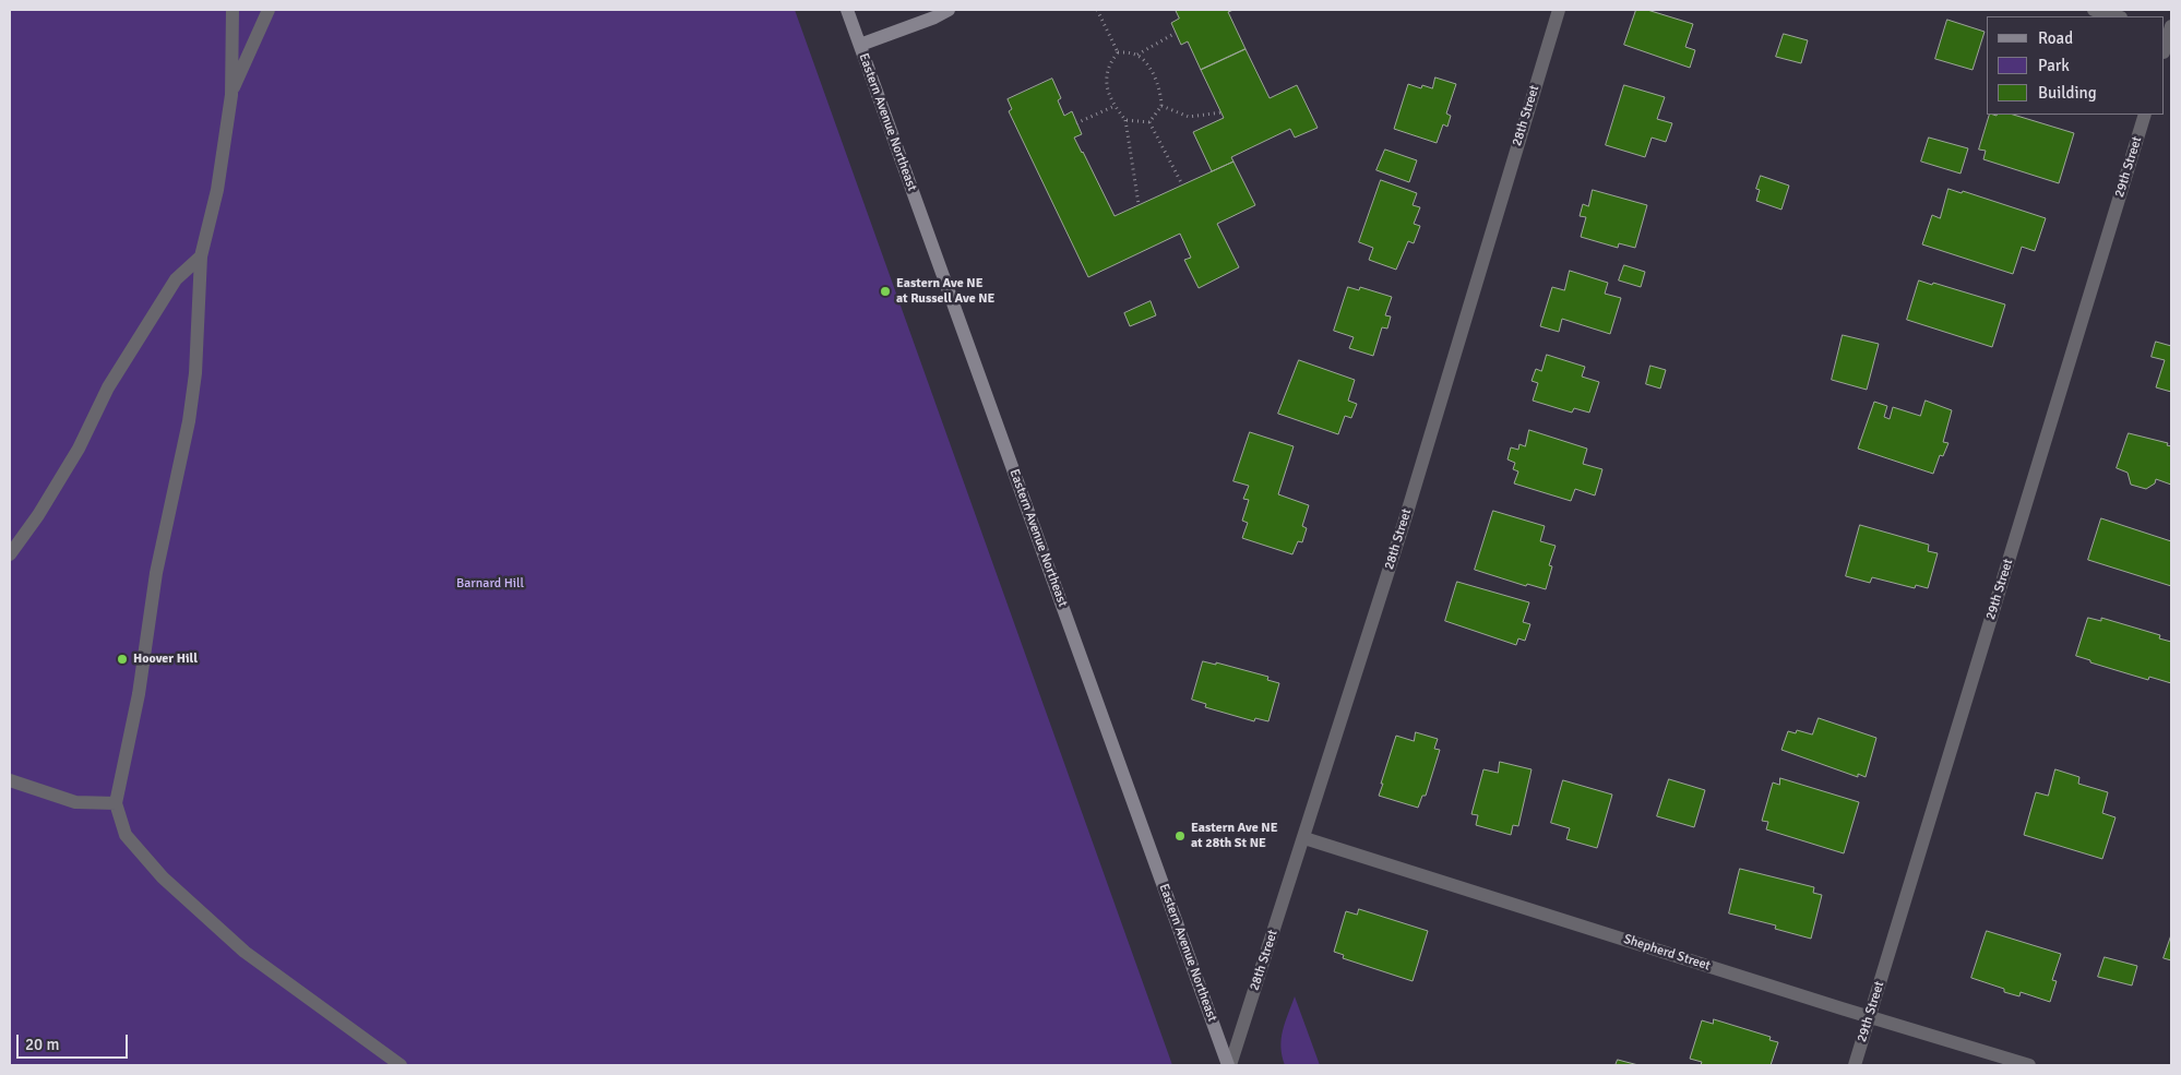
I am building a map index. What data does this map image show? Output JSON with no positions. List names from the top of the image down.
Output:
{
  "streets": {
    "main road": ["Eastern Avenue Northeast"],
    "street": ["28th Street", "29th Street", "Shepherd Street"]
  },
  "crossings": [
    ["28th Street", "Eastern Avenue Northeast"],
    ["28th Street", "Shepherd Street"],
    ["29th Street", "Shepherd Street"]
  ],
  "parks": ["Barnard Hill"],
  "places": ["Eastern Ave NE at Russell Ave NE", "Hoover Hill", "Eastern Ave NE at 28th St NE"],
  "legend": ["Road", "Park", "Building"],
  "scale_bar": "20 m"
}
